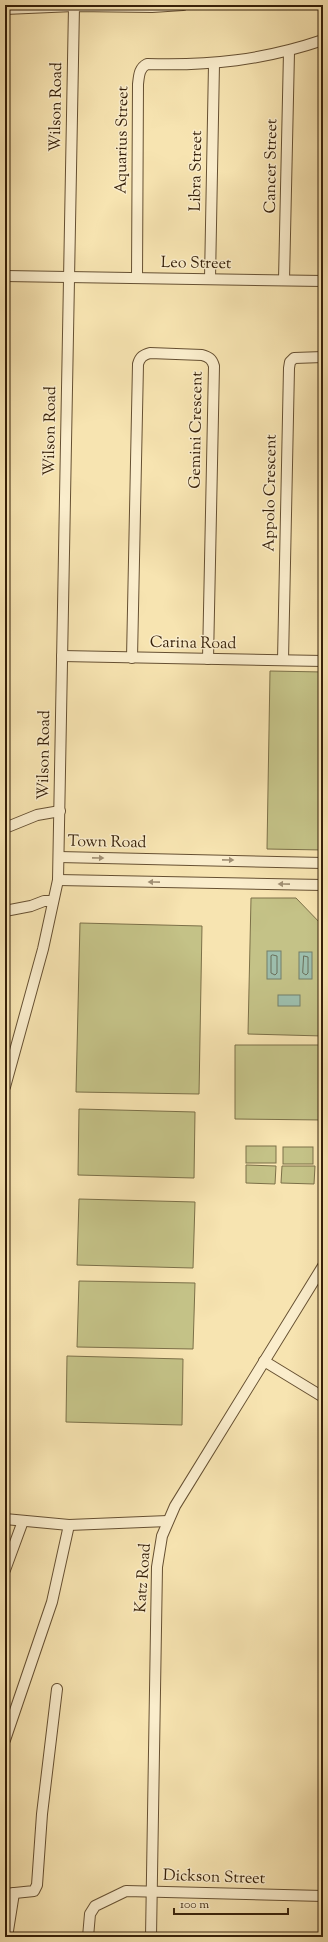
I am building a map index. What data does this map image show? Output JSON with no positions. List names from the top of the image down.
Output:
{
  "streets": {
    "street": [
      "Wilson Road",
      "Aquarius Street",
      "Cancer Street",
      "Libra Street",
      "Leo Street",
      "Gemini Crescent",
      "Appolo Crescent",
      "Carina Road",
      "Town Road",
      "Katz Road",
      "Dickson Street"
    ]
  },
  "crossings": [
    ["Wilson Road", "Leo Street"],
    ["Wilson Road", "Carina Road"],
    ["Wilson Road", "Town Road"],
    ["Aquarius Street", "Cancer Street"],
    ["Aquarius Street", "Libra Street"],
    ["Aquarius Street", "Leo Street"],
    ["Cancer Street", "Leo Street"],
    ["Libra Street", "Leo Street"],
    ["Gemini Crescent", "Carina Road"],
    ["Appolo Crescent", "Carina Road"],
    ["Katz Road", "Dickson Street"]
  ],
  "scale_bar": "100 m"
}
